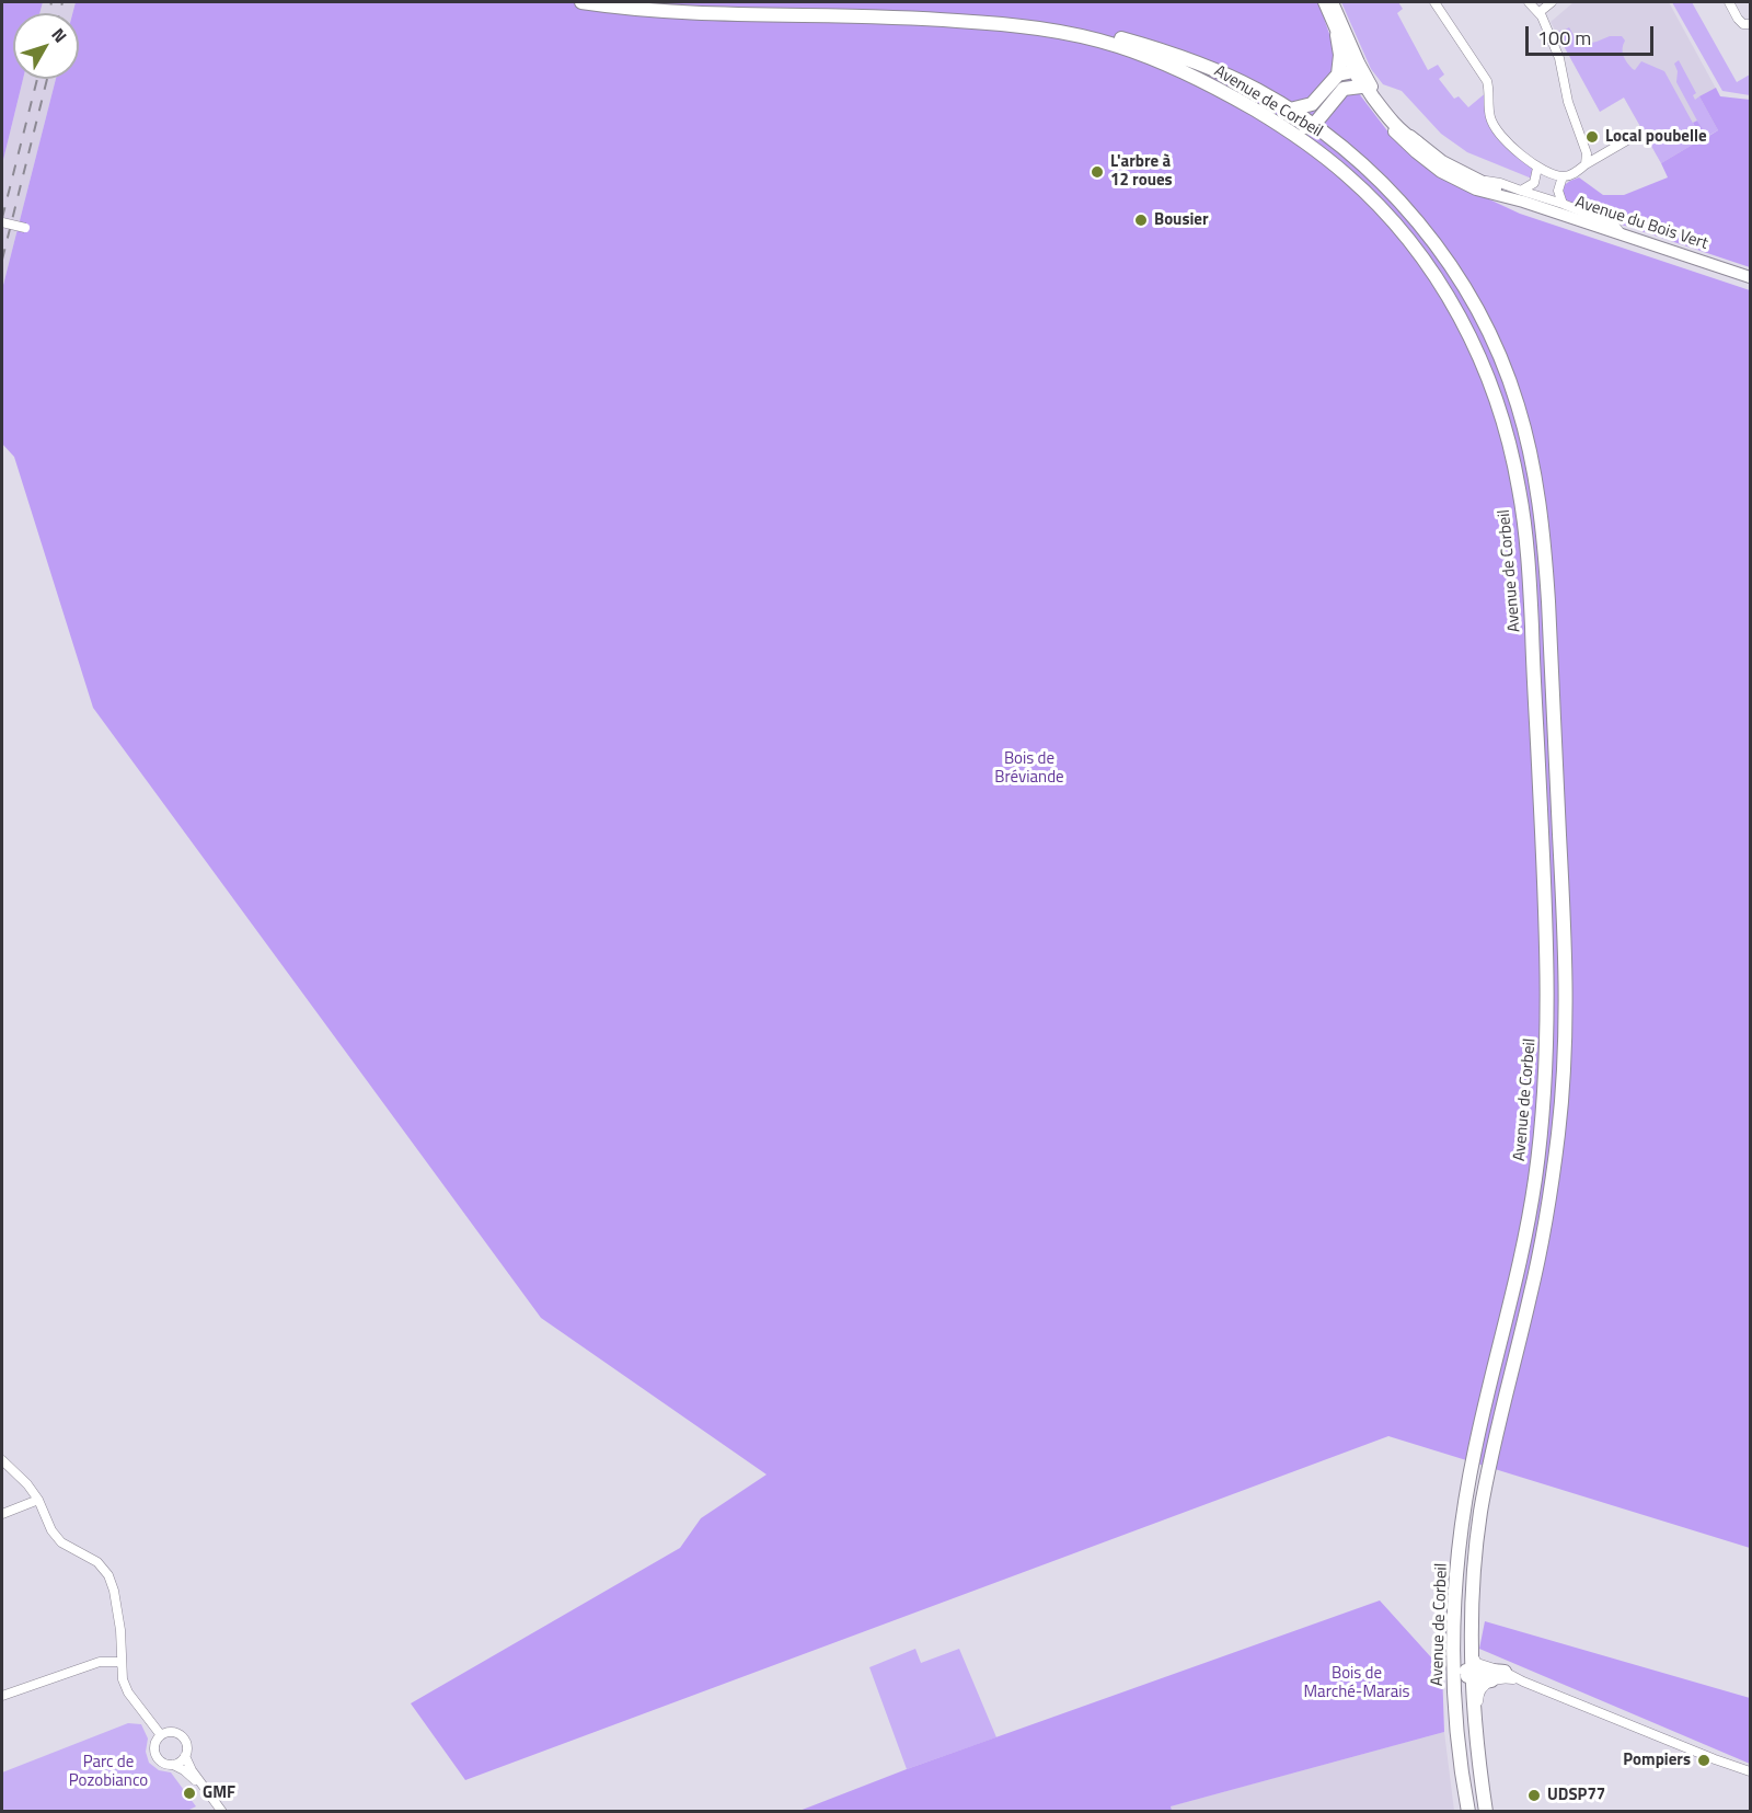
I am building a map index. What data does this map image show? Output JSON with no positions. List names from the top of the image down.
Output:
{
  "streets": {
    "main road": ["Avenue de Corbeil"],
    "street": ["Avenue du Bois Vert"]
  },
  "parks": ["Bois de Bréviande", "Bois de Marché-Marais", "Parc de Pozobianco"],
  "places": [
    "Local poubelle",
    "L'arbre à 12 roues",
    "Bousier",
    "Pompiers",
    "GMF",
    "UDSP77"
  ],
  "scale_bar": "100 m",
  "north": "top right"
}
